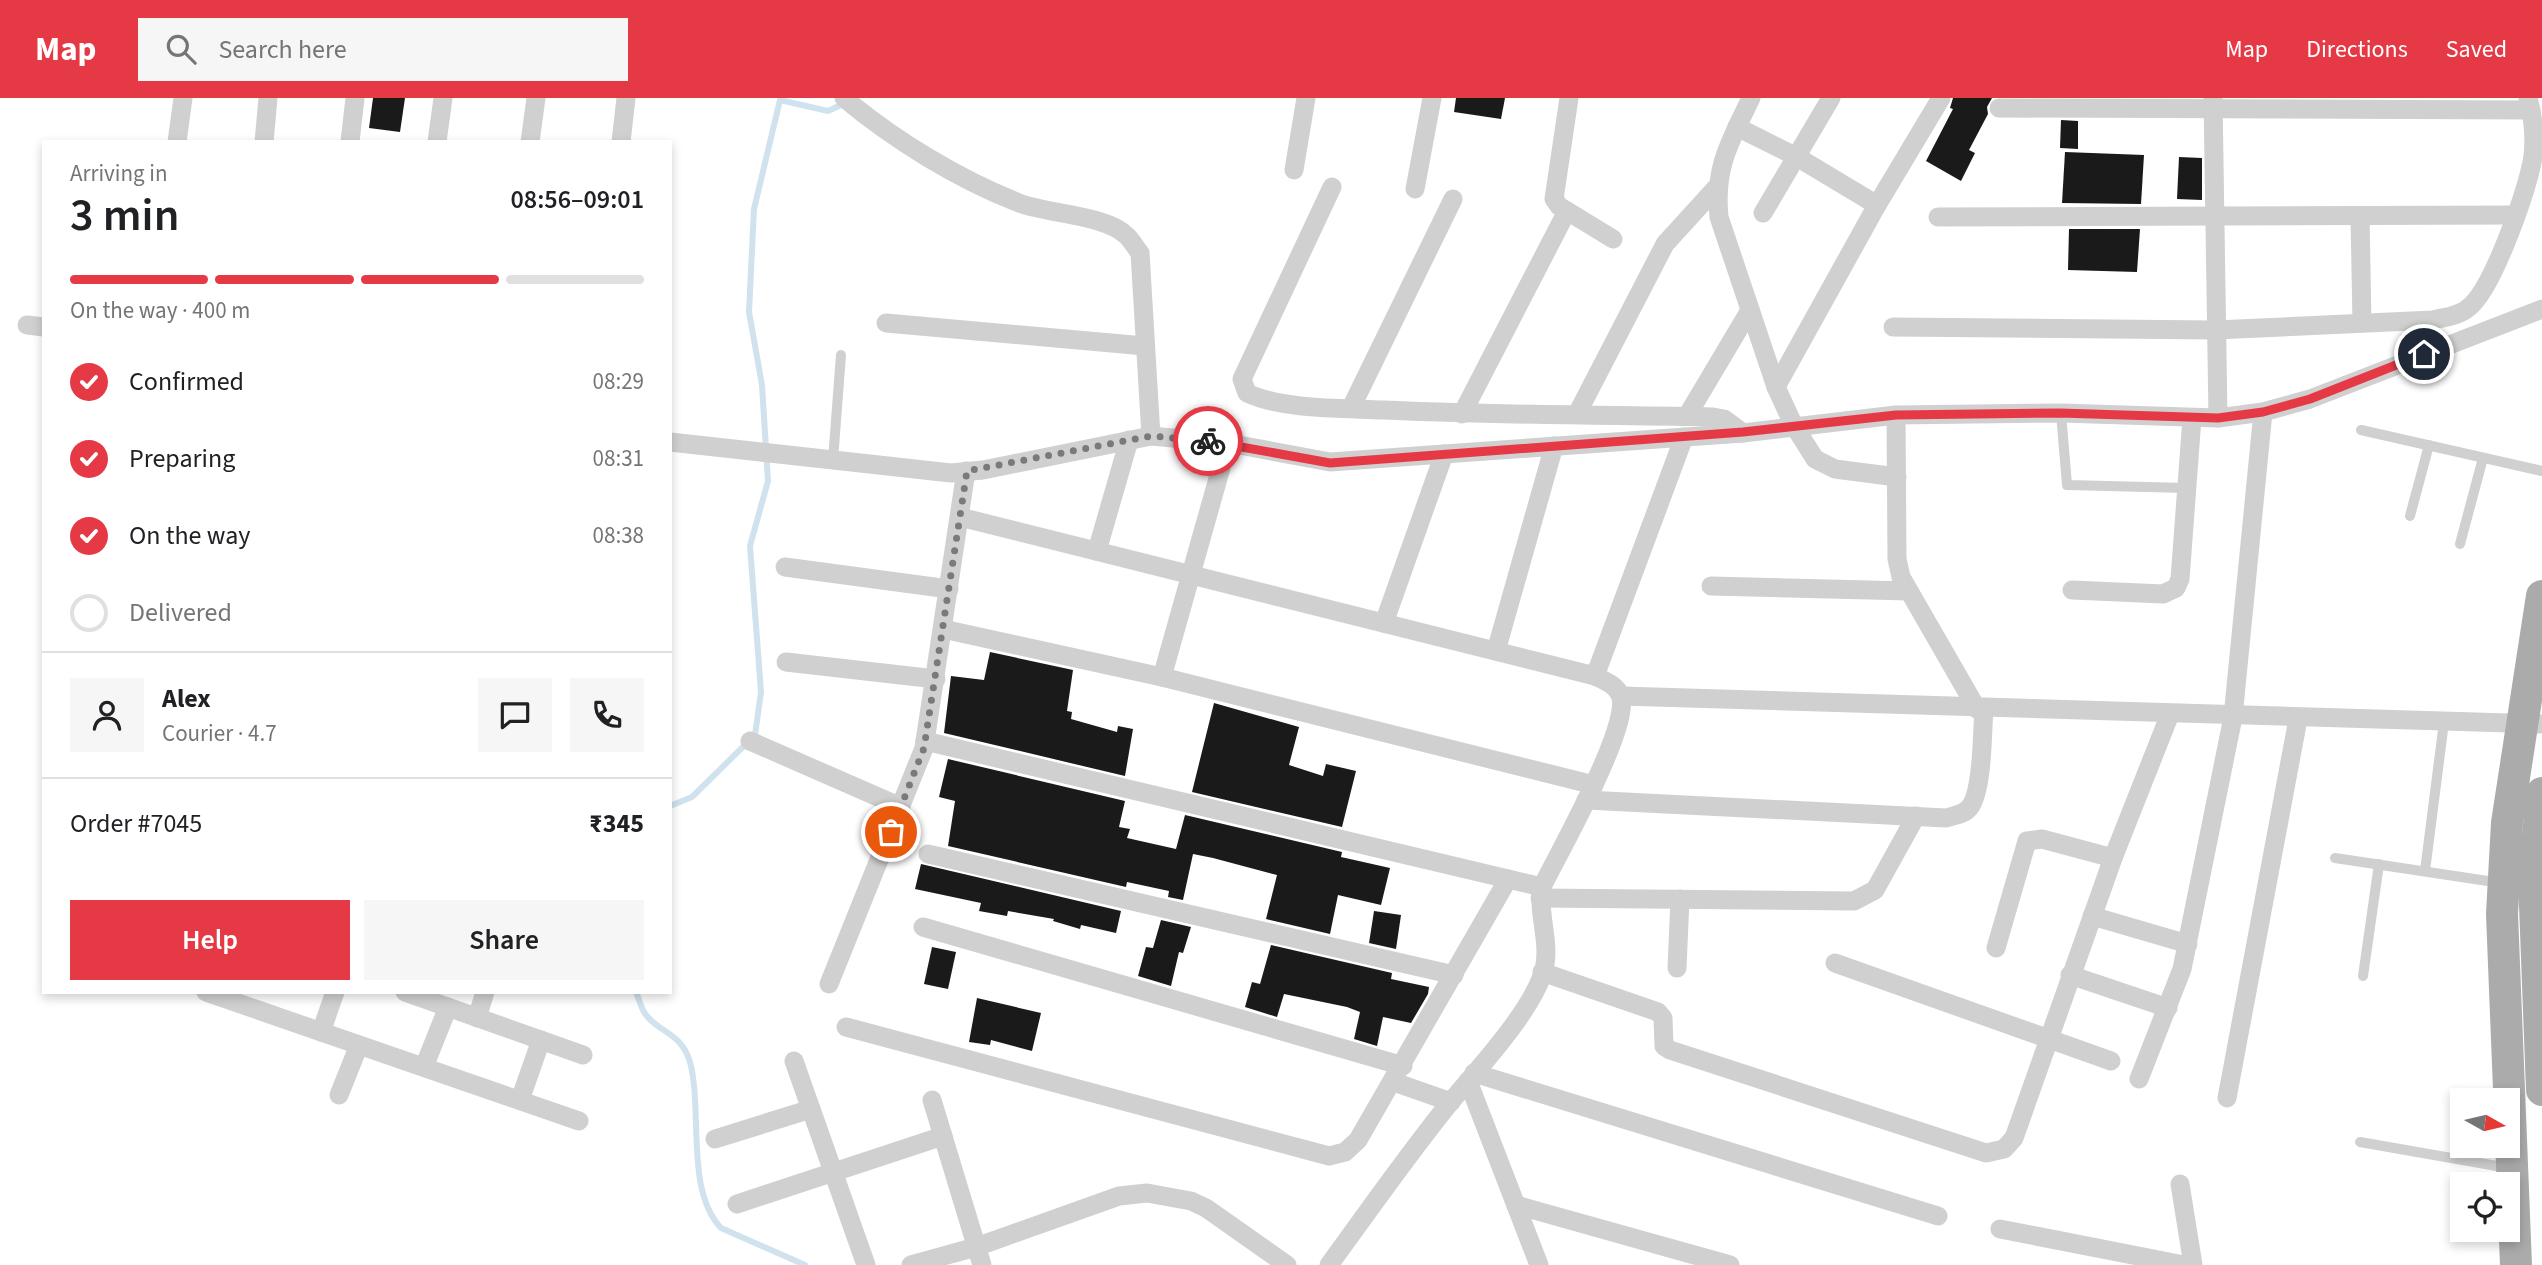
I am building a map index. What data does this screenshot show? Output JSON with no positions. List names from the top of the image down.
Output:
{
  "north": "right",
  "page": {
    "header": "Map",
    "search": "Search here",
    "nav": ["Map", "Directions", "Saved"],
    "heading": ["3 min", "Arriving in", "08:56–09:01"],
    "panel": [
      "Alex",
      "Courier · 4.7",
      "Order #7045",
      "₹345"
    ],
    "bar": "On the way · 400 m",
    "list": [
      ["Confirmed", "08:29"],
      ["Preparing", "08:31"],
      ["On the way", "08:38"],
      "Delivered"
    ],
    "buttons": ["Help", "Share"]
  }
}
